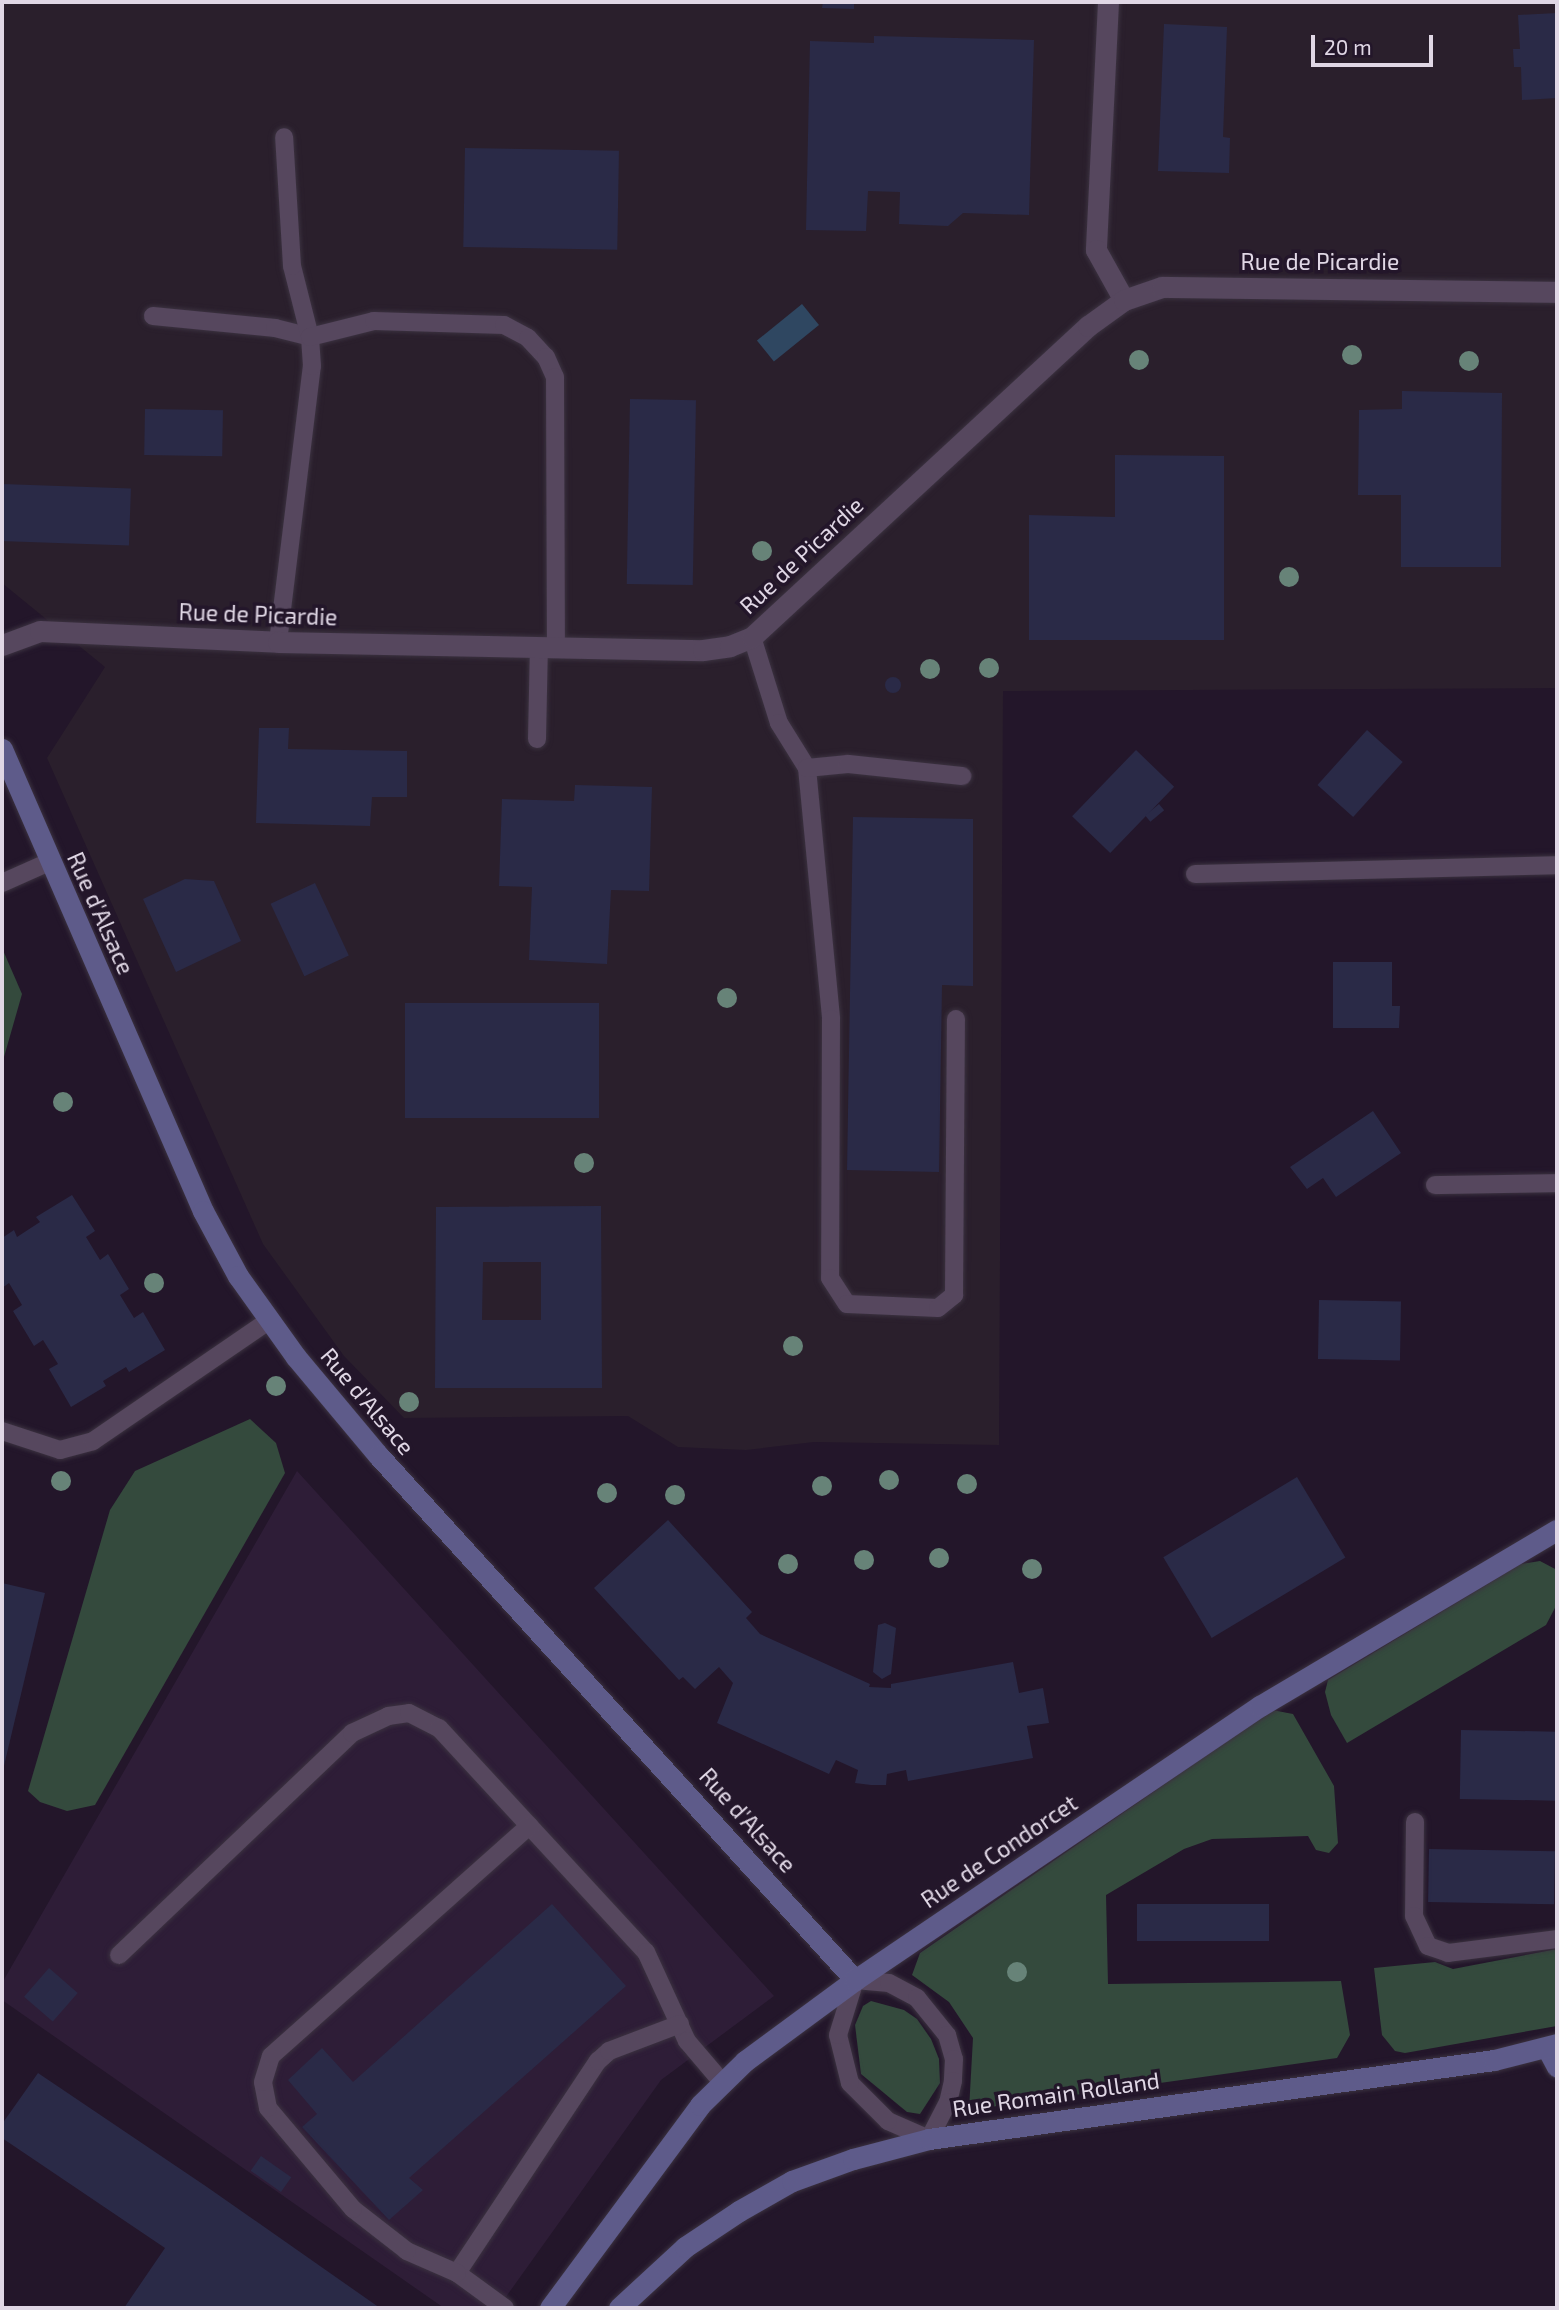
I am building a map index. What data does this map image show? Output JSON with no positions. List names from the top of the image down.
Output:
{
  "streets": {
    "street": [
      "Rue de Picardie",
      "Rue d'Alsace",
      "Rue de Condorcet",
      "Rue Romain Rolland"
    ]
  },
  "crossings": [
    ["Rue d'Alsace", "Rue de Condorcet"],
    ["Rue d'Alsace", "Rue Romain Rolland"],
    ["Rue de Condorcet", "Rue Romain Rolland"]
  ],
  "scale_bar": "20 m"
}
